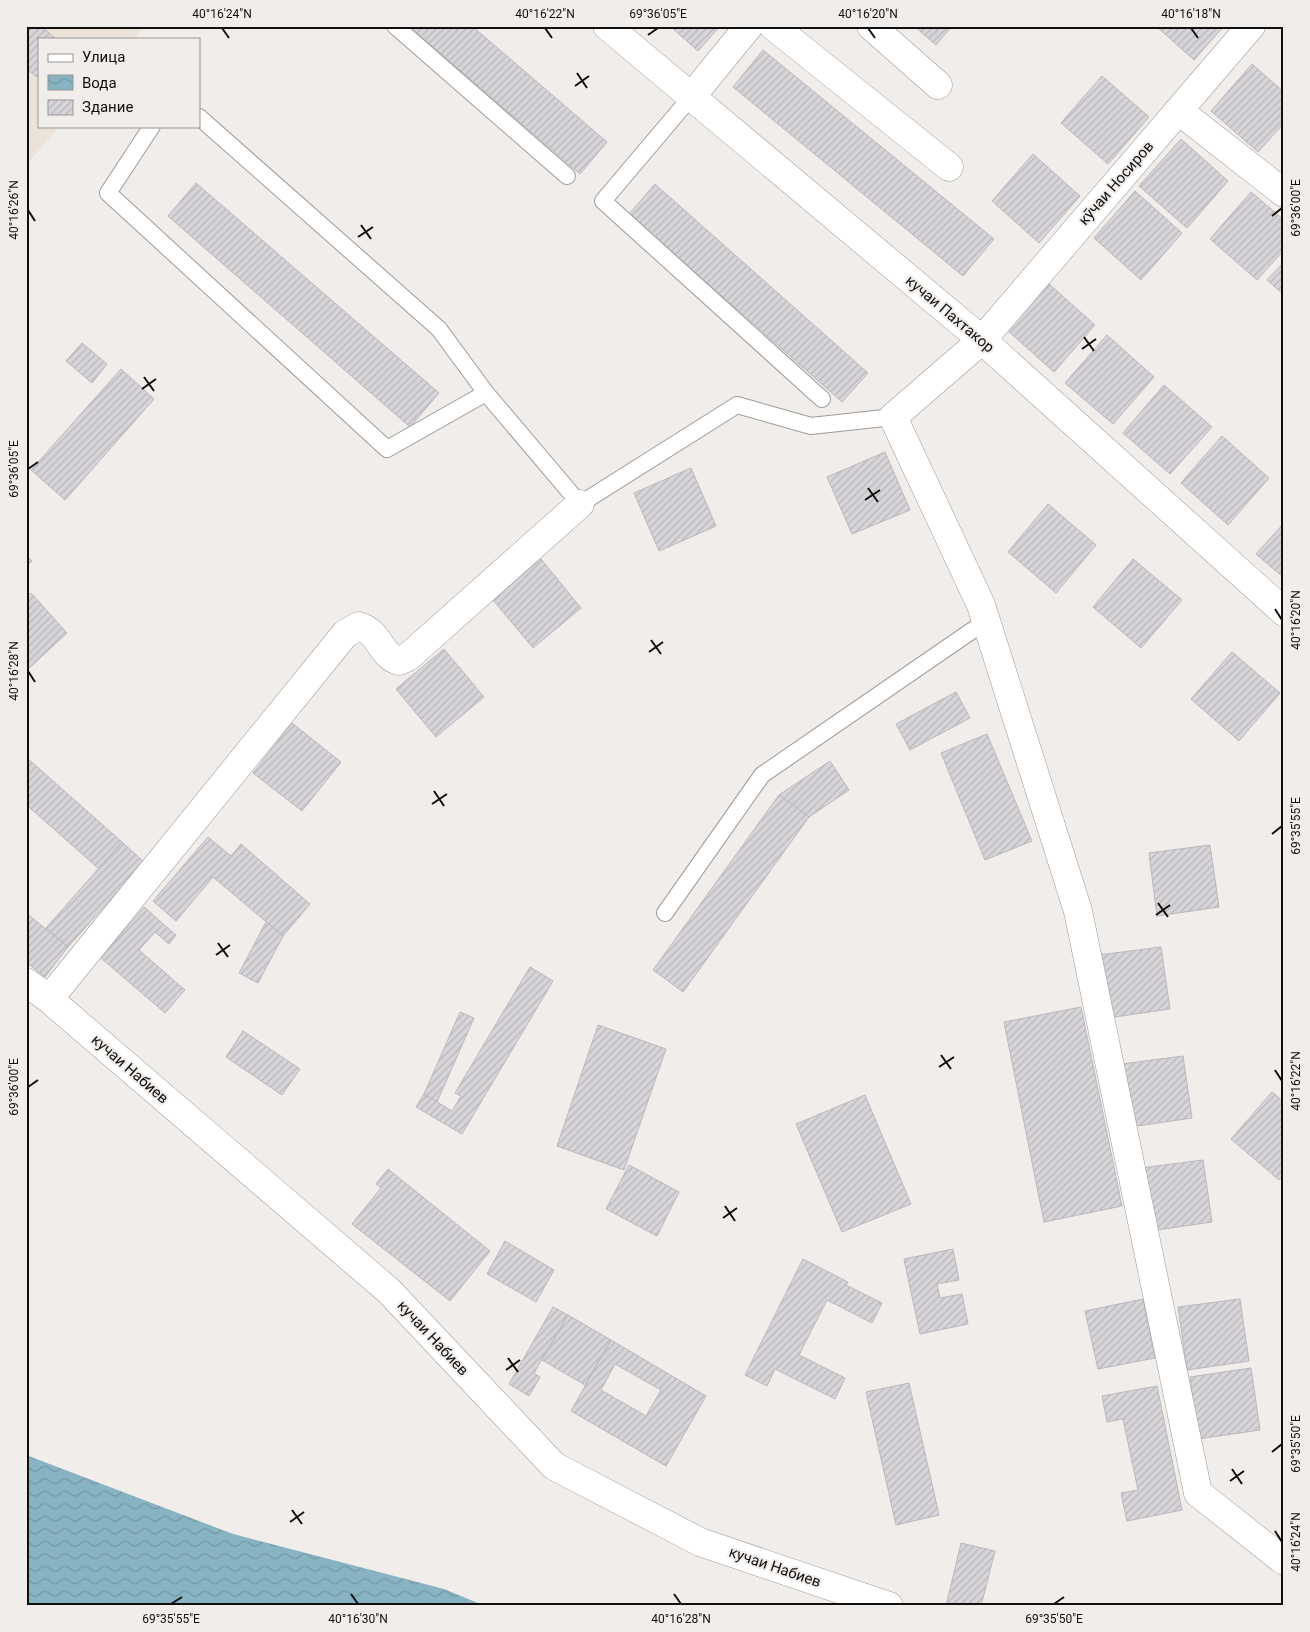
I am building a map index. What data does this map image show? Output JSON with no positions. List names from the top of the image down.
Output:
{
  "streets": {
    "street": ["кӯчаи Носиров", "кучаи Пахтакор", "кучаи Набиев"]
  },
  "crossings": [
    ["кӯчаи Носиров", "кучаи Пахтакор"]
  ],
  "legend": ["Улица", "Вода", "Здание"],
  "coordinates": [
    "40°16'24\"N",
    "40°16'22\"N",
    "69°36'05\"E",
    "40°16'20\"N",
    "40°16'18\"N",
    "69°36'00\"E",
    "40°16'26\"N",
    "40°16'28\"N",
    "69°35'55\"E",
    "69°35'50\"E",
    "40°16'30\"N"
  ]
}
